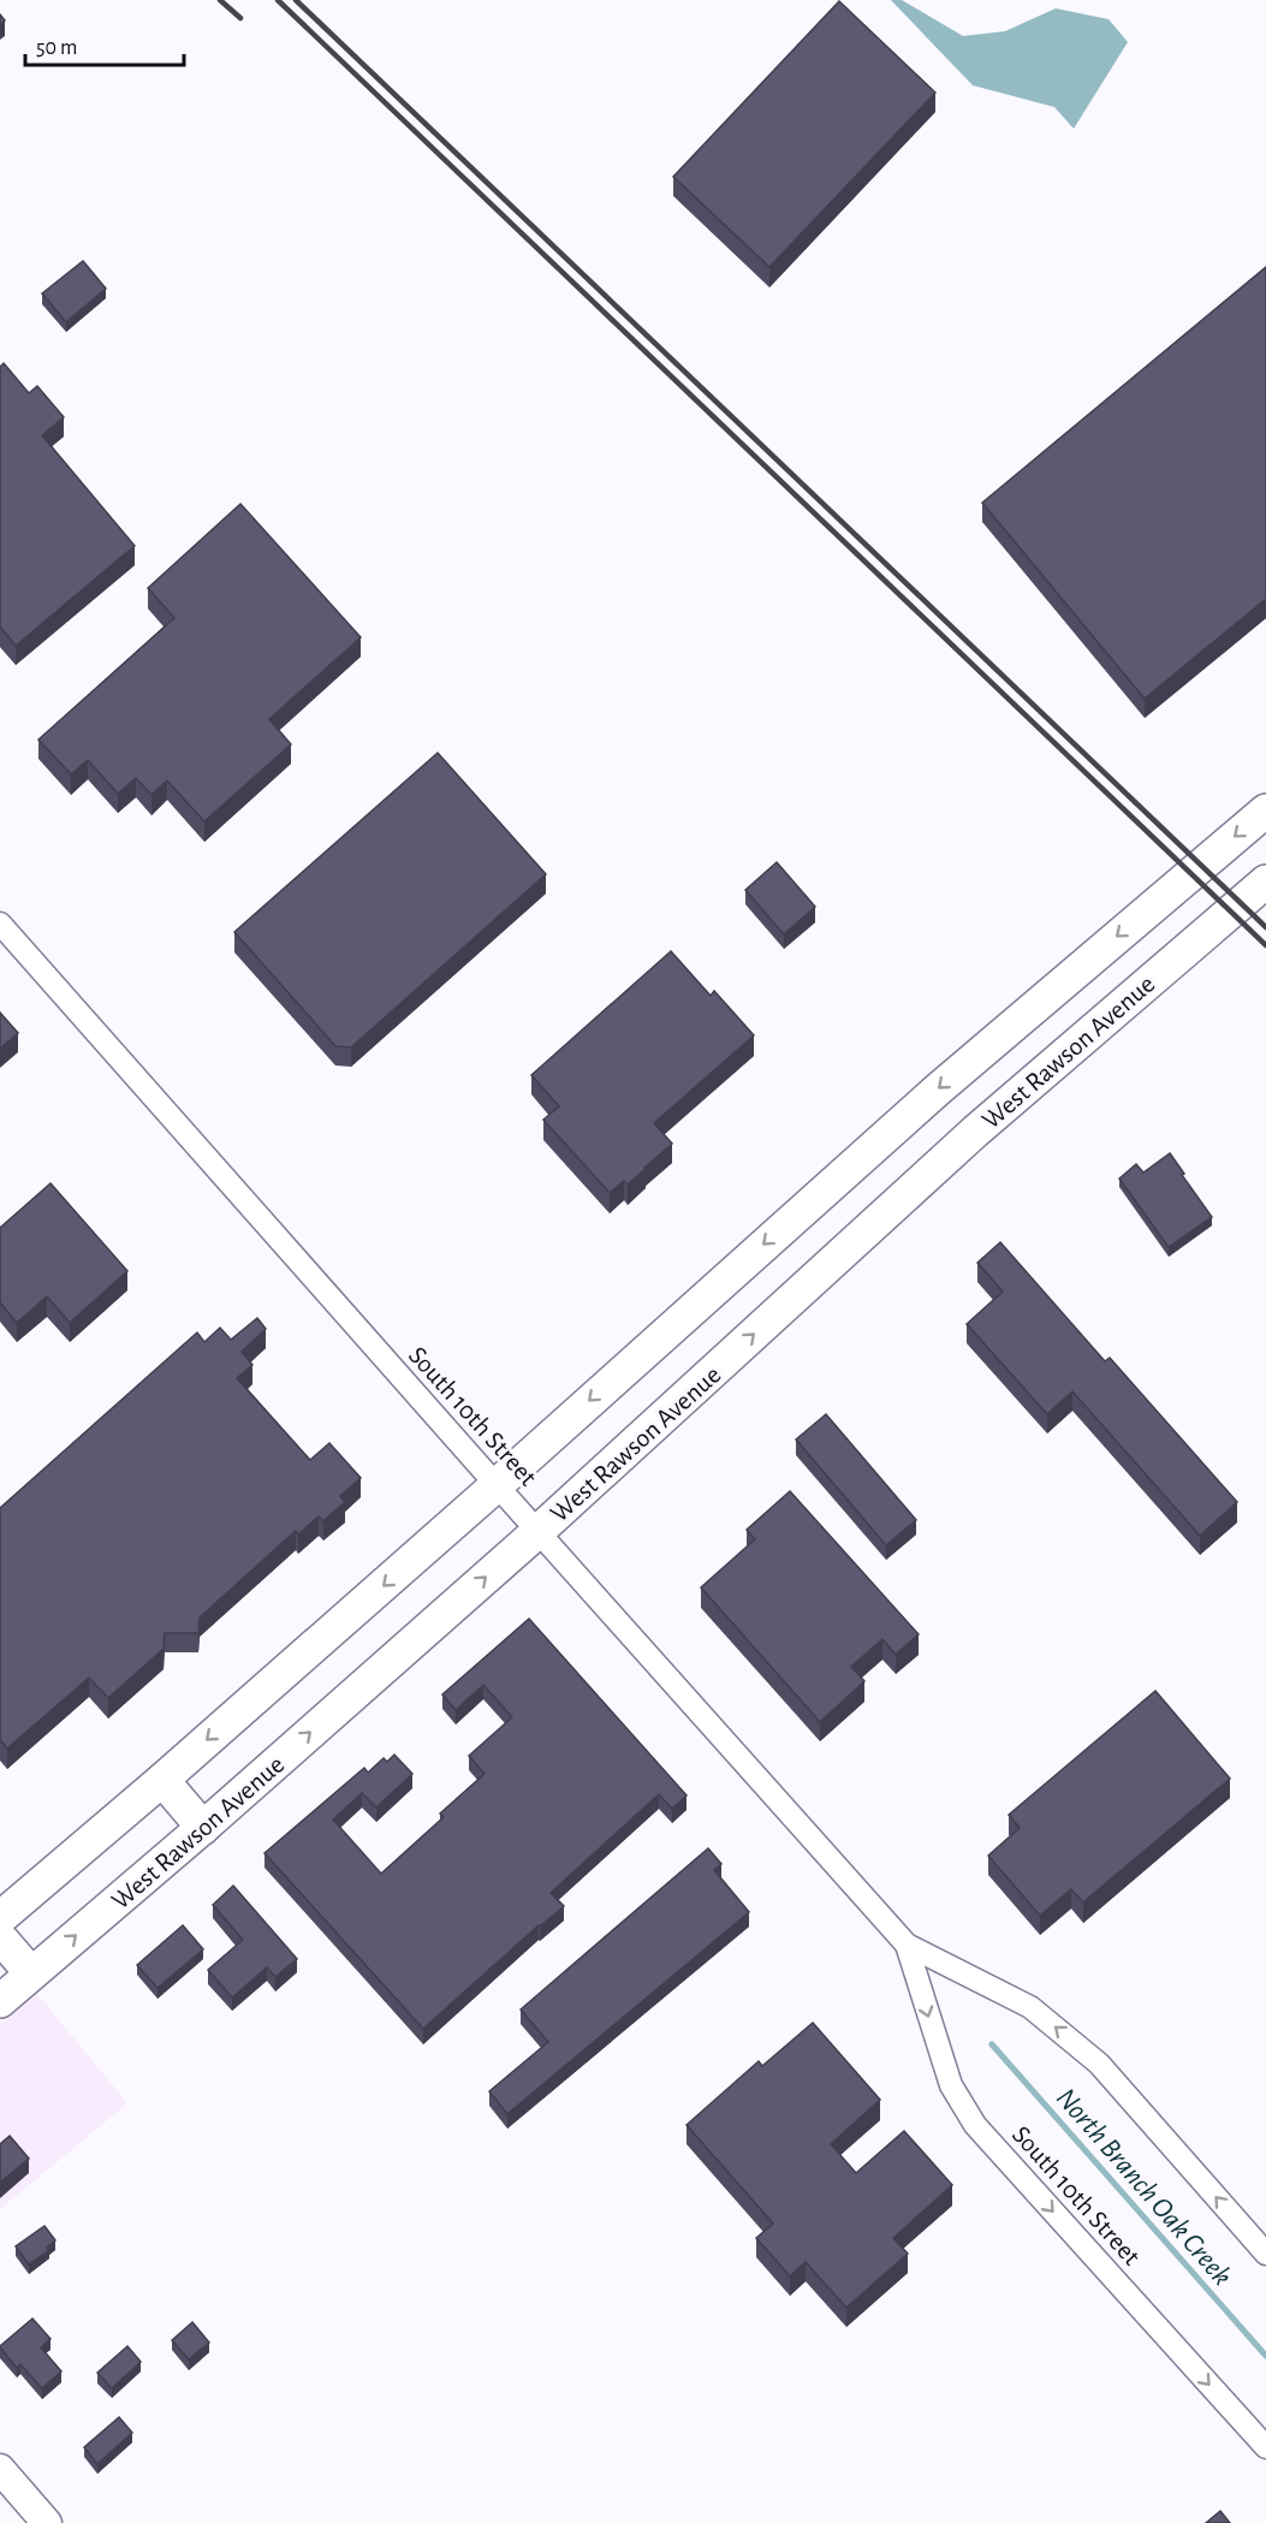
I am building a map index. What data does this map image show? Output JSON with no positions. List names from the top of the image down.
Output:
{
  "streets": {
    "main road": ["West Rawson Avenue"],
    "street": ["South 10th Street"]
  },
  "crossings": [
    ["West Rawson Avenue", "South 10th Street"]
  ],
  "water": ["North Branch Oak Creek"],
  "scale_bar": "50 m"
}
